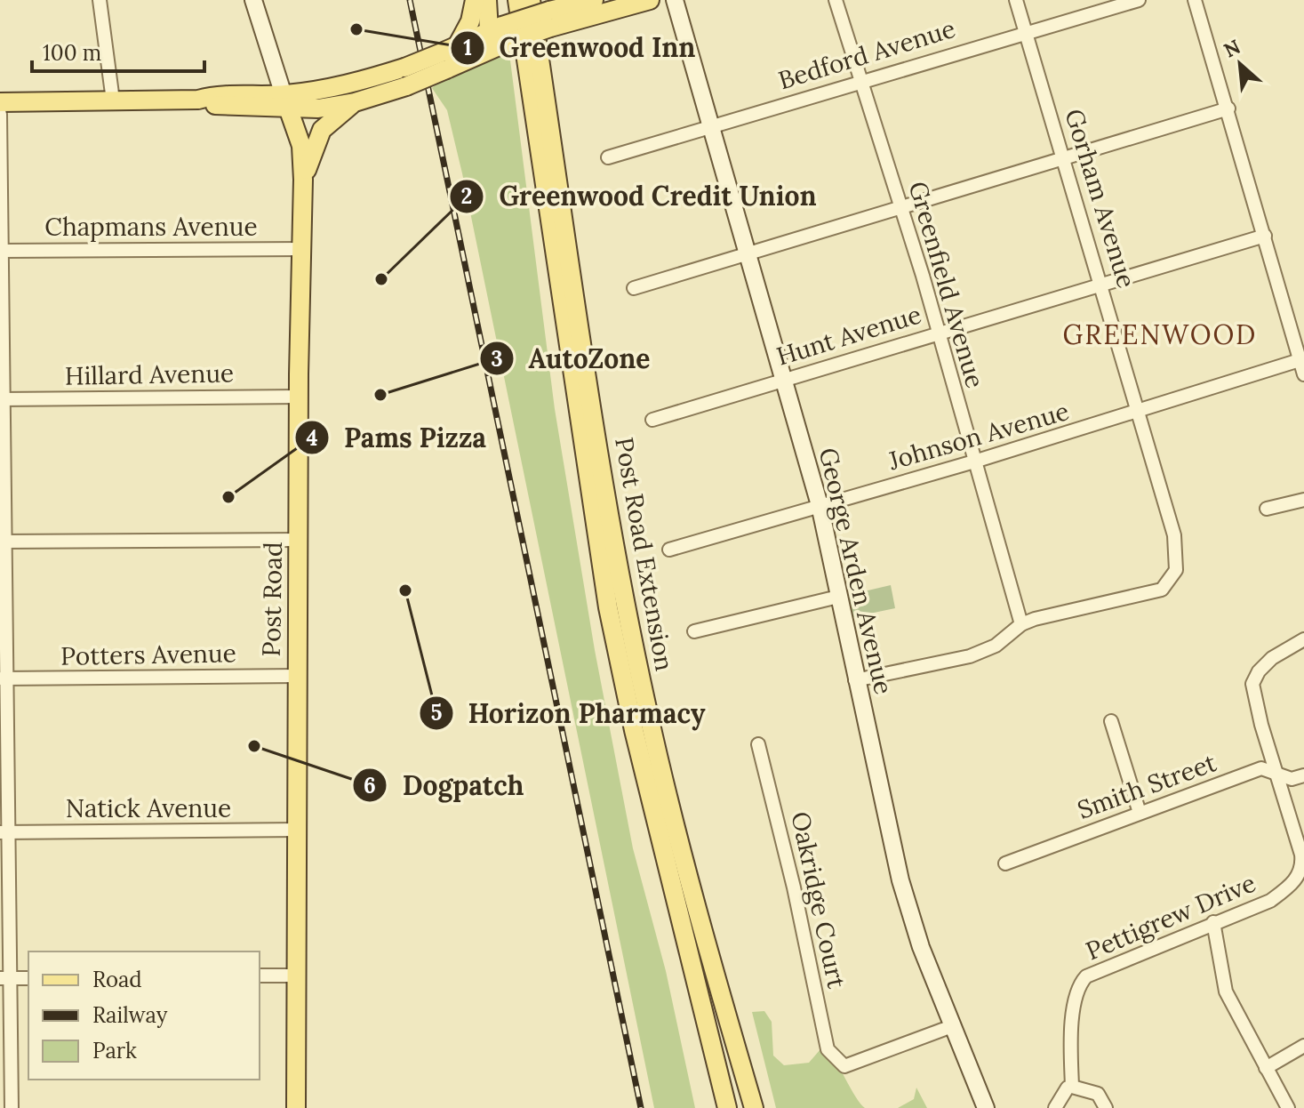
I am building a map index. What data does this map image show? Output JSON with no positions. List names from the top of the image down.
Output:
{
  "streets": {
    "main road": ["Post Road Extension", "Post Road"],
    "street": [
      "Bedford Avenue",
      "Gorham Avenue",
      "Chapmans Avenue",
      "Greenfield Avenue",
      "Hunt Avenue",
      "Hillard Avenue",
      "Johnson Avenue",
      "George Arden Avenue",
      "Potters Avenue",
      "Smith Street",
      "Natick Avenue",
      "Oakridge Court",
      "Pettigrew Drive"
    ]
  },
  "crossings": [
    ["Bedford Avenue", "Gorham Avenue"],
    ["Bedford Avenue", "Greenfield Avenue"],
    ["Bedford Avenue", "George Arden Avenue"],
    ["Gorham Avenue", "Greenfield Avenue"],
    ["Gorham Avenue", "Hunt Avenue"],
    ["Gorham Avenue", "Johnson Avenue"],
    ["Gorham Avenue", "George Arden Avenue"],
    ["Chapmans Avenue", "Post Road"],
    ["Greenfield Avenue", "Hunt Avenue"],
    ["Greenfield Avenue", "Johnson Avenue"],
    ["Hunt Avenue", "George Arden Avenue"],
    ["Hillard Avenue", "Post Road"],
    ["Johnson Avenue", "George Arden Avenue"],
    ["George Arden Avenue", "Oakridge Court"],
    ["Post Road", "Potters Avenue"],
    ["Post Road", "Natick Avenue"],
    ["Smith Street", "Pettigrew Drive"]
  ],
  "districts": ["GREENWOOD"],
  "places": [
    "Greenwood Inn",
    "Greenwood Credit Union",
    "AutoZone",
    "Pams Pizza",
    "Horizon Pharmacy",
    "Dogpatch"
  ],
  "legend": ["Road", "Railway", "Park"],
  "scale_bar": "100 m",
  "north": "top left"
}
